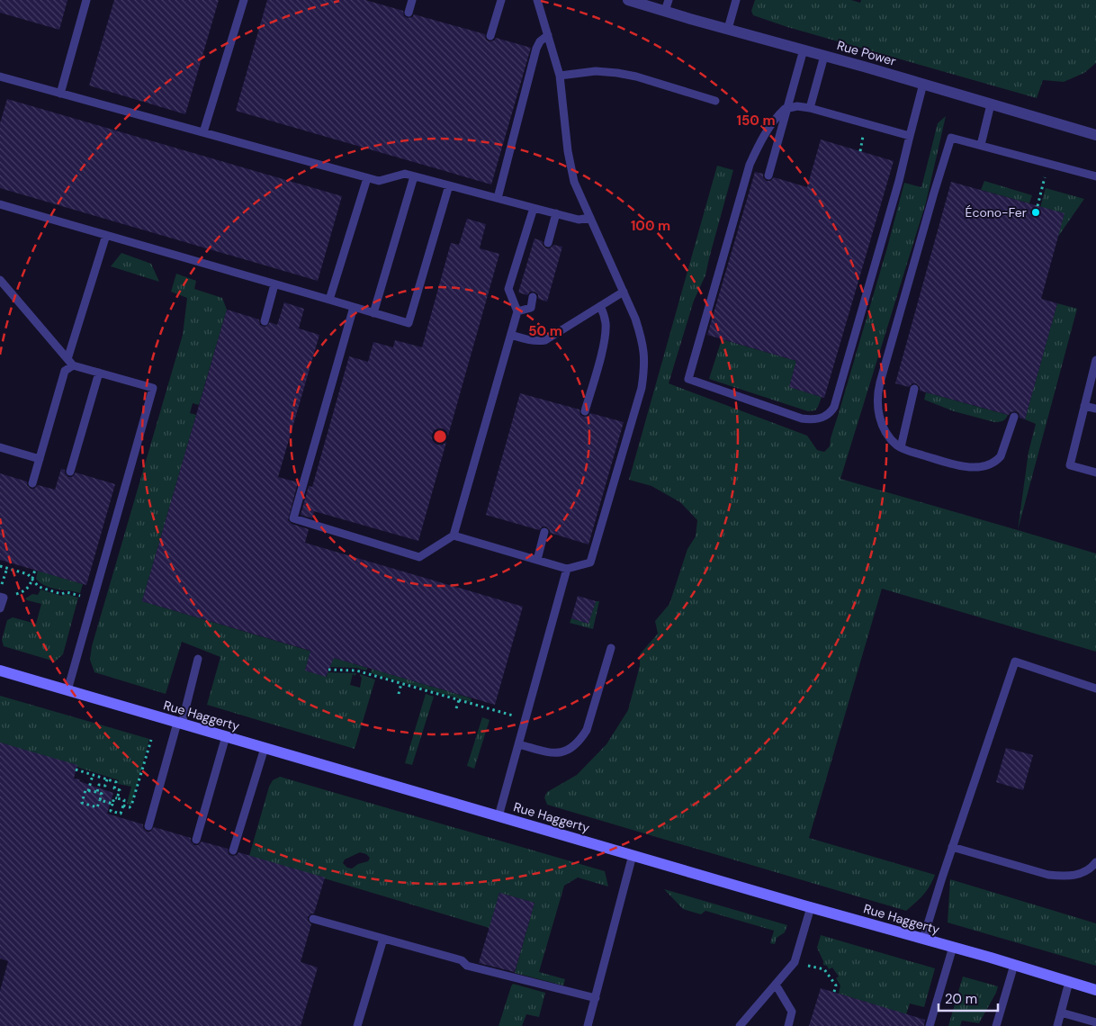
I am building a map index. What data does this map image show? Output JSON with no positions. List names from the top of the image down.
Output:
{
  "streets": {
    "street": ["Rue Power", "Rue Haggerty"]
  },
  "places": ["Écono-Fer"],
  "scale_bar": "20 m",
  "rings": ["150 m", "100 m", "50 m"]
}
